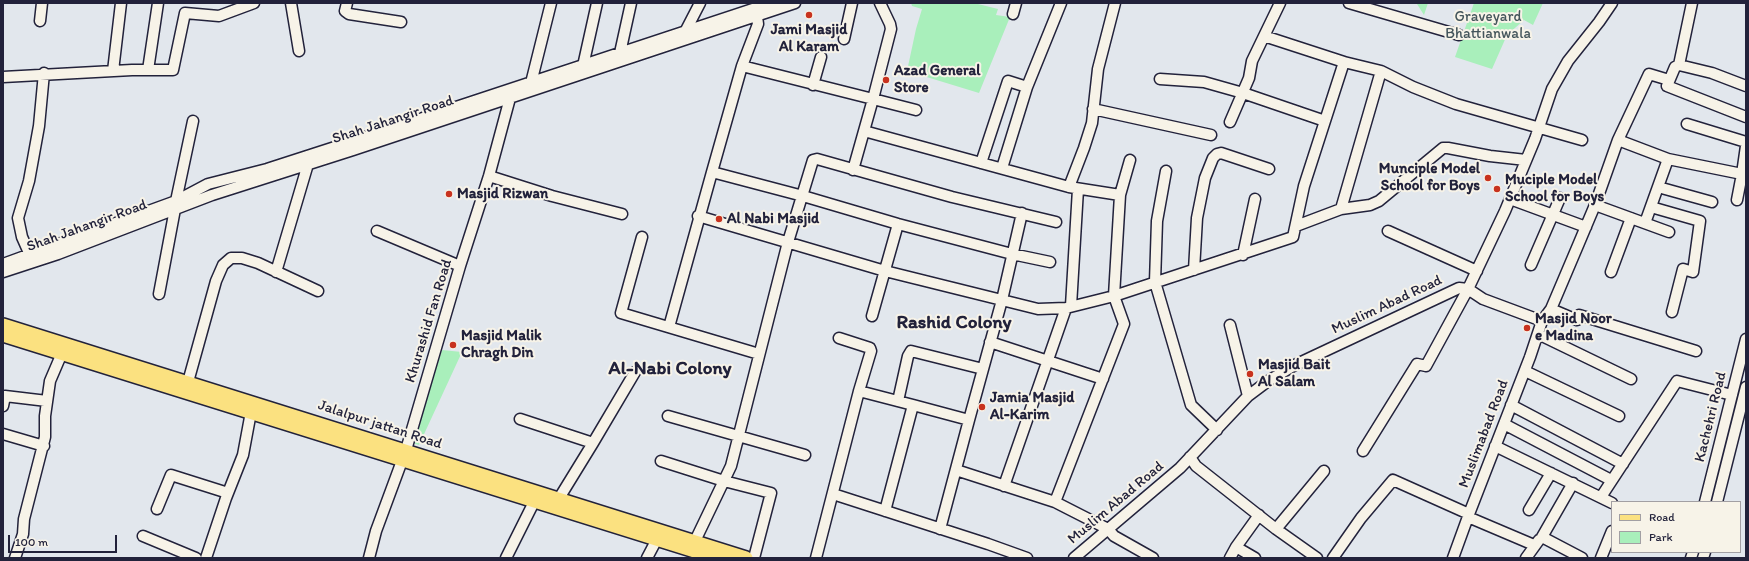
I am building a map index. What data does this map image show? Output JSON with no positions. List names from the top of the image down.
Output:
{
  "streets": {
    "main road": ["Jalalpur jattan Road"],
    "street": [
      "Shah Jahangir Road",
      "Muslim Abad Road",
      "Khurashid Fan Road",
      "Kachehri Road",
      "Muslimabad Road"
    ]
  },
  "crossings": [
    ["Khurashid Fan Road", "Jalalpur jattan Road"]
  ],
  "districts": ["Rashid Colony", "Al-Nabi Colony"],
  "parks": ["Graveyard Bhattianwala"],
  "places": [
    "Jami Masjid Al Karam",
    "Azad General Store",
    "Munciple Model School for Boys",
    "Muciple Model School for Boys",
    "Masjid Rizwan",
    "Al Nabi Masjid",
    "Masjid Noor e Madina",
    "Masjid Malik Chragh Din",
    "Masjid Bait Al Salam",
    "Jamia Masjid Al-Karim"
  ],
  "legend": ["Road", "Park"],
  "scale_bar": "100 m"
}
